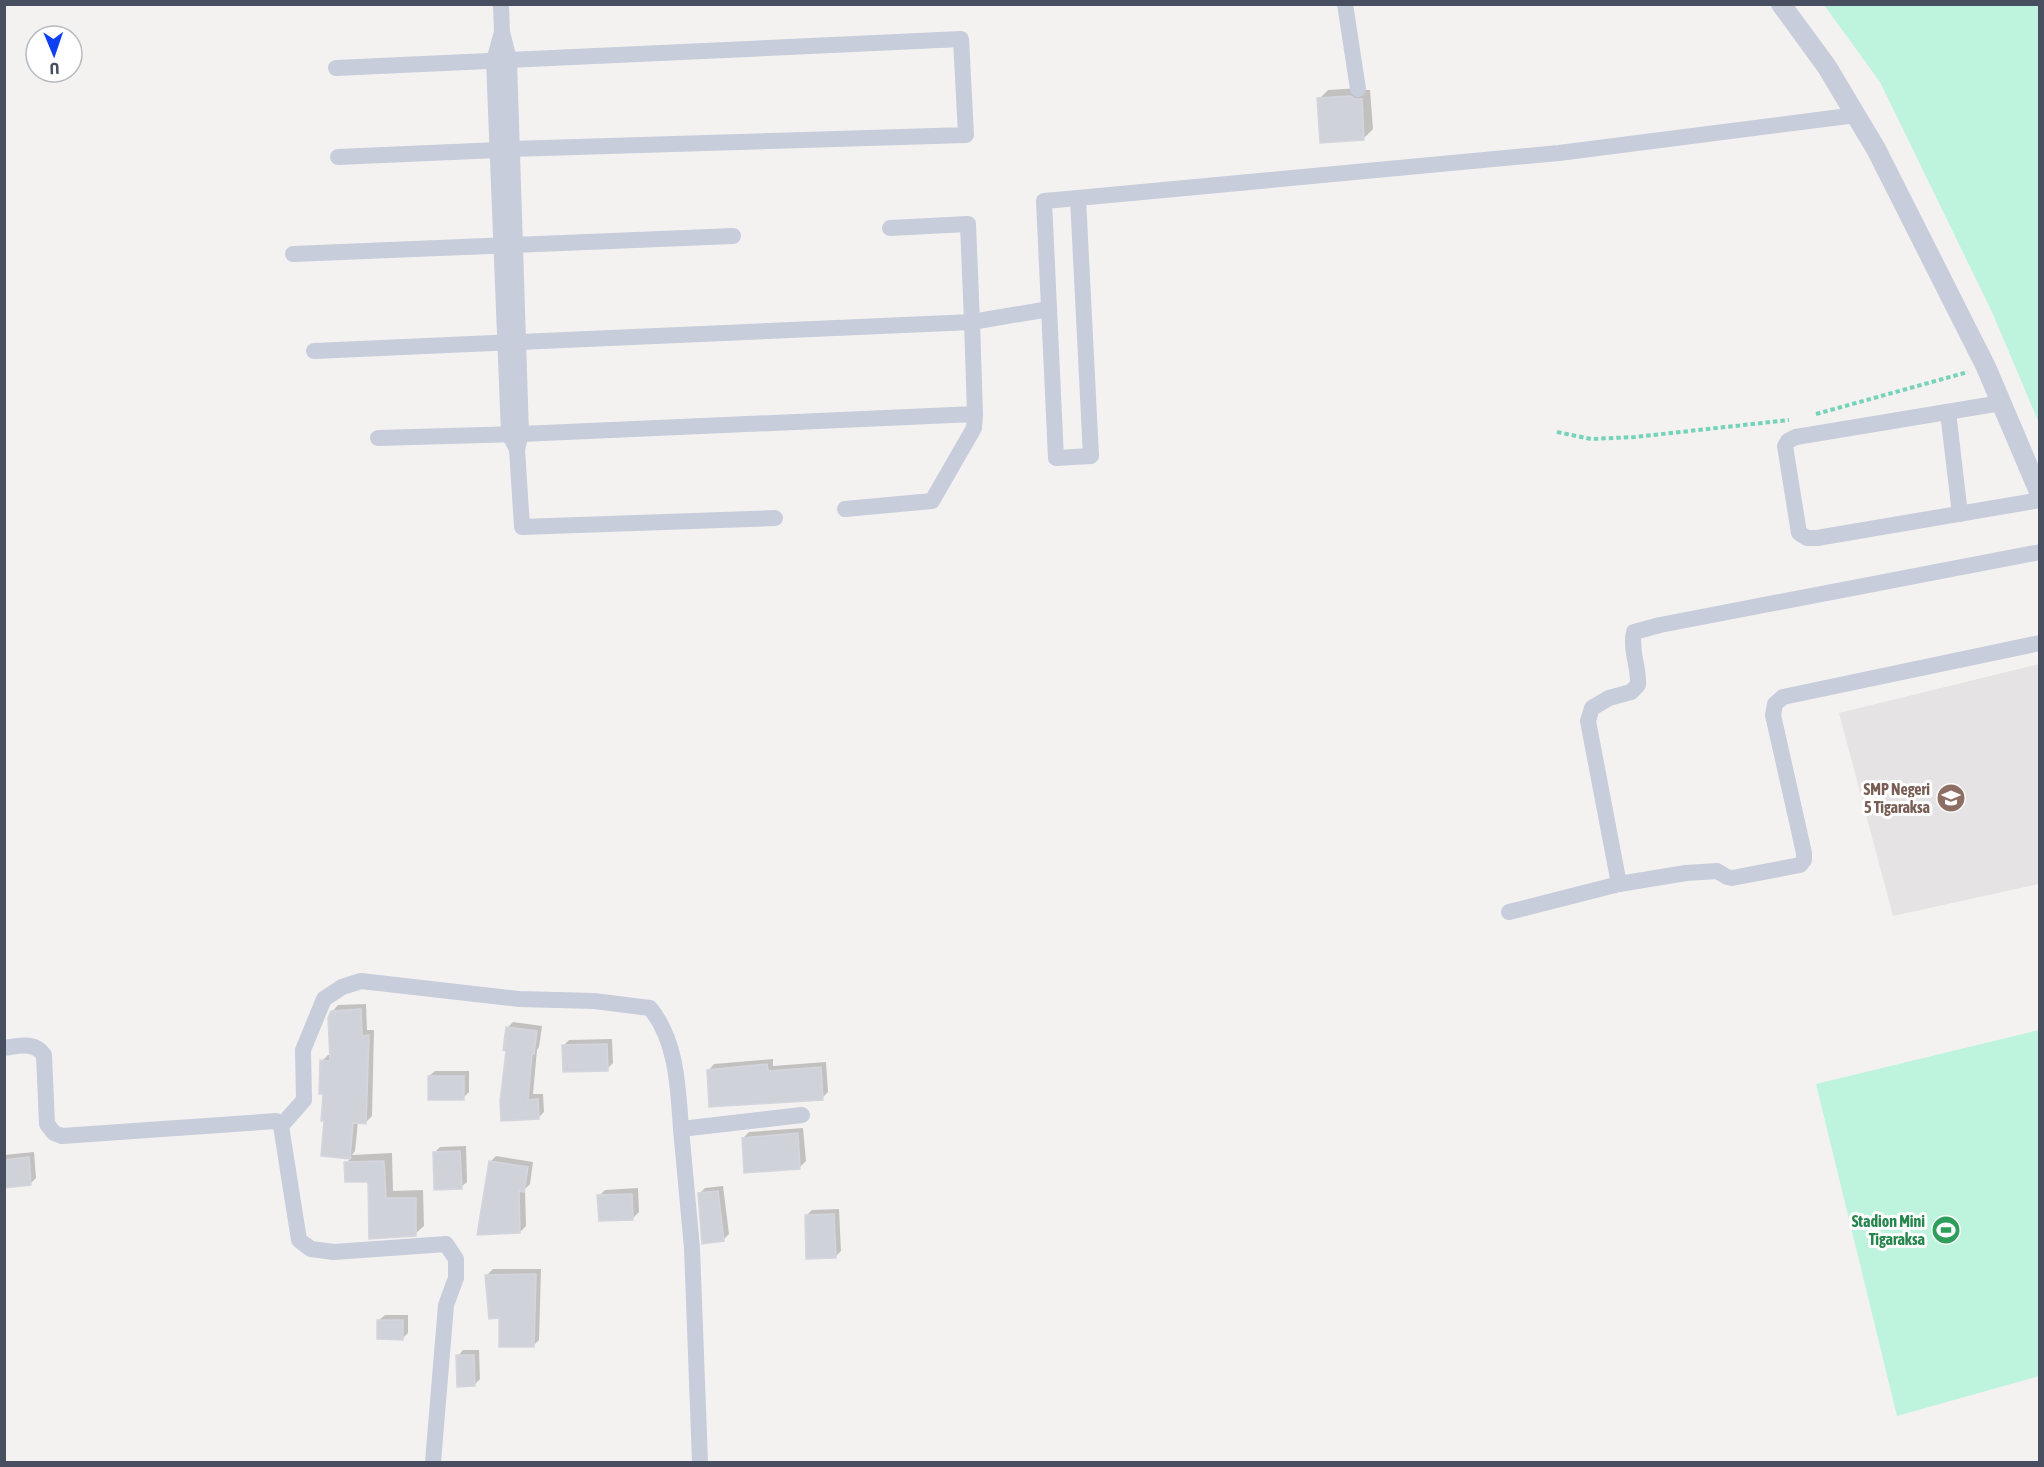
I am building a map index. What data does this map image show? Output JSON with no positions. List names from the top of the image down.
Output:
{
  "places": {
    "school or university": ["SMP Negeri 5 Tigaraksa"],
    "sports": ["Stadion Mini Tigaraksa"]
  },
  "north": "bottom"
}
